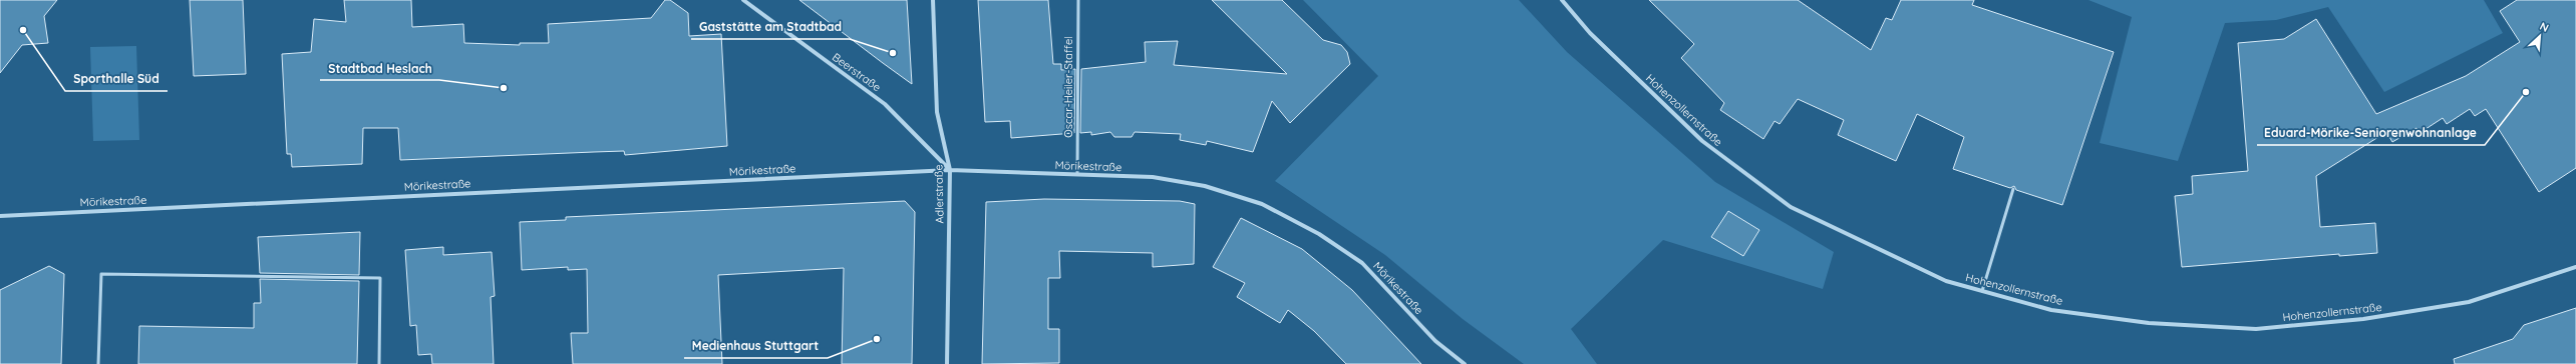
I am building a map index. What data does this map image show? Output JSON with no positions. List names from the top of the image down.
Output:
{
  "streets": {
    "street": [
      "Beerstraße",
      "Hohenzollernstraße",
      "Mörikestraße",
      "Adlerstraße"
    ],
    "lane": ["Oscar-Heiler-Staffel"]
  },
  "crossings": [
    ["Beerstraße", "Mörikestraße"],
    ["Beerstraße", "Adlerstraße"],
    ["Oscar-Heiler-Staffel", "Mörikestraße"],
    ["Mörikestraße", "Adlerstraße"]
  ],
  "places": [
    "Sporthalle Süd",
    "Gaststätte am Stadtbad",
    "Stadtbad Heslach",
    "Eduard-Mörike-Seniorenwohnanlage",
    "Medienhaus Stuttgart"
  ],
  "north": "top right"
}
